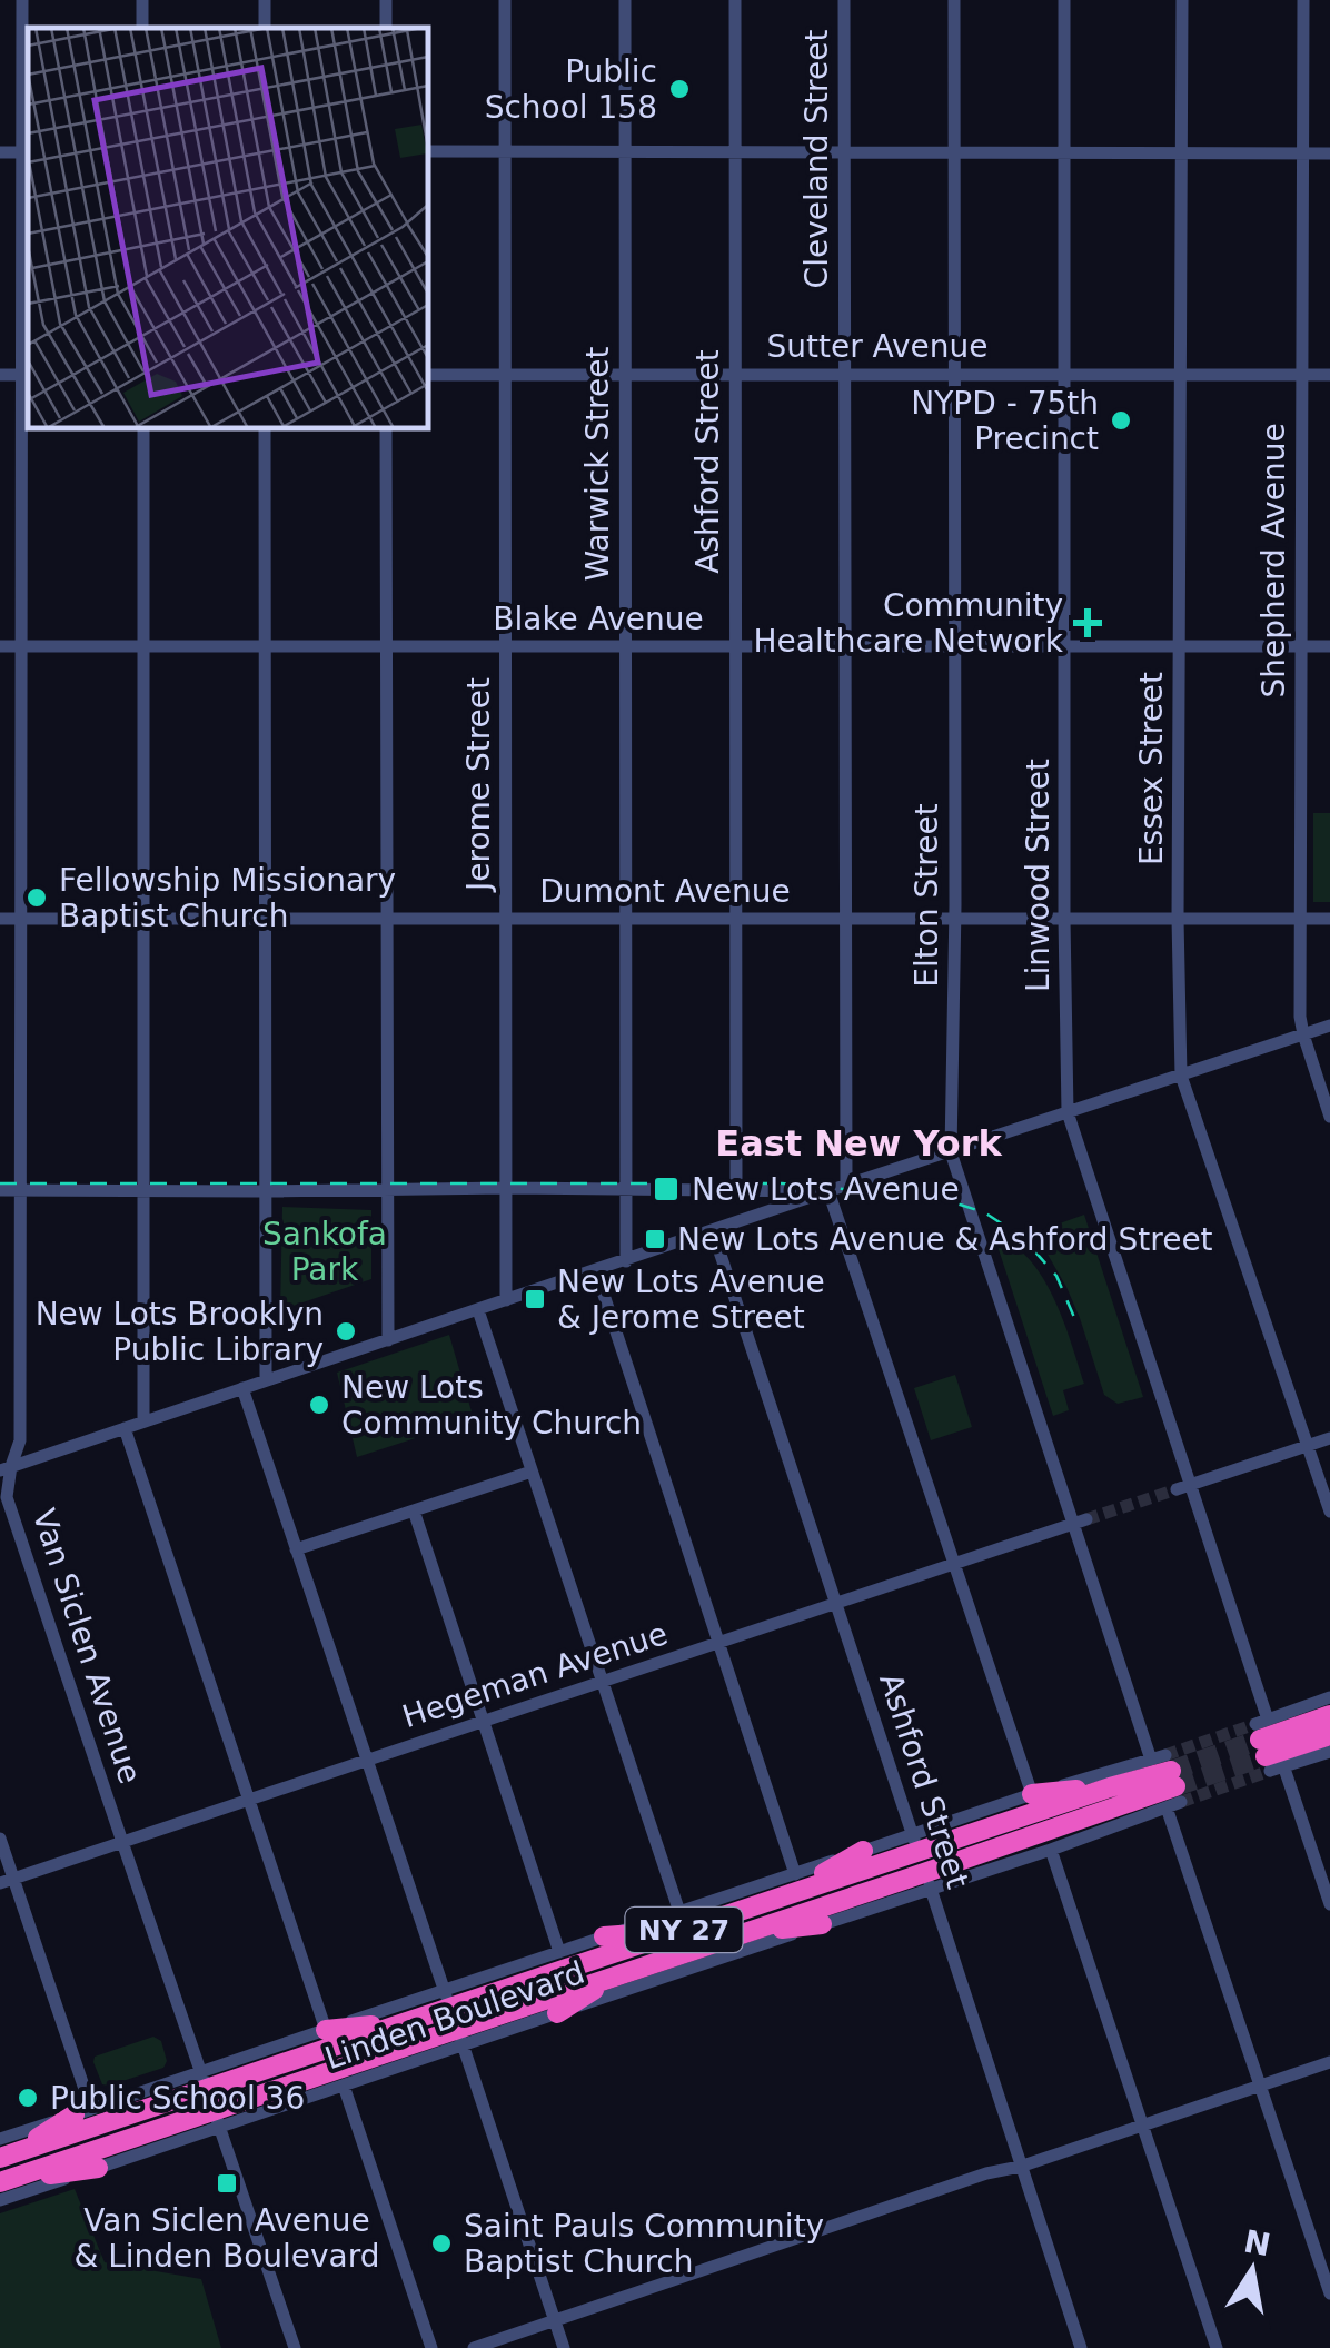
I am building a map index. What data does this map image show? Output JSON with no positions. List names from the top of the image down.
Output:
{
  "streets": {
    "highway": ["NY 27", "Linden Boulevard"],
    "street": [
      "Cleveland Street",
      "Sutter Avenue",
      "Ashford Street",
      "Warwick Street",
      "Shepherd Avenue",
      "Blake Avenue",
      "Essex Street",
      "Jerome Street",
      "Linwood Street",
      "Dumont Avenue",
      "Elton Street",
      "Van Siclen Avenue",
      "Hegeman Avenue"
    ]
  },
  "crossings": [
    ["Cleveland Street", "Sutter Avenue"],
    ["Cleveland Street", "Blake Avenue"],
    ["Cleveland Street", "Dumont Avenue"],
    ["Sutter Avenue", "Ashford Street"],
    ["Sutter Avenue", "Warwick Street"],
    ["Sutter Avenue", "Shepherd Avenue"],
    ["Sutter Avenue", "Essex Street"],
    ["Sutter Avenue", "Jerome Street"],
    ["Sutter Avenue", "Linwood Street"],
    ["Sutter Avenue", "Elton Street"],
    ["Ashford Street", "Blake Avenue"],
    ["Ashford Street", "Dumont Avenue"],
    ["Ashford Street", "Hegeman Avenue"],
    ["Ashford Street", "Linden Boulevard"],
    ["Warwick Street", "Blake Avenue"],
    ["Warwick Street", "Dumont Avenue"],
    ["Shepherd Avenue", "Blake Avenue"],
    ["Shepherd Avenue", "Dumont Avenue"],
    ["Blake Avenue", "Essex Street"],
    ["Blake Avenue", "Jerome Street"],
    ["Blake Avenue", "Linwood Street"],
    ["Blake Avenue", "Elton Street"],
    ["Blake Avenue", "Van Siclen Avenue"],
    ["Essex Street", "Dumont Avenue"],
    ["Jerome Street", "Dumont Avenue"],
    ["Linwood Street", "Dumont Avenue"],
    ["Dumont Avenue", "Elton Street"],
    ["Dumont Avenue", "Van Siclen Avenue"],
    ["Elton Street", "Hegeman Avenue"],
    ["Elton Street", "Linden Boulevard"],
    ["Van Siclen Avenue", "Hegeman Avenue"],
    ["Van Siclen Avenue", "Linden Boulevard"]
  ],
  "districts": ["East New York"],
  "parks": ["Sankofa Park"],
  "places": {
    "other": [
      "Public School 158",
      "NYPD - 75th Precinct",
      "Fellowship Missionary Baptist Church",
      "New Lots Brooklyn Public Library",
      "New Lots Community Church",
      "Public School 36",
      "Saint Pauls Community Baptist Church"
    ],
    "health": ["Community Healthcare Network"],
    "transit": [
      "New Lots Avenue",
      "New Lots Avenue & Ashford Street",
      "New Lots Avenue & Jerome Street",
      "Van Siclen Avenue & Linden Boulevard"
    ]
  },
  "north": "top"
}
